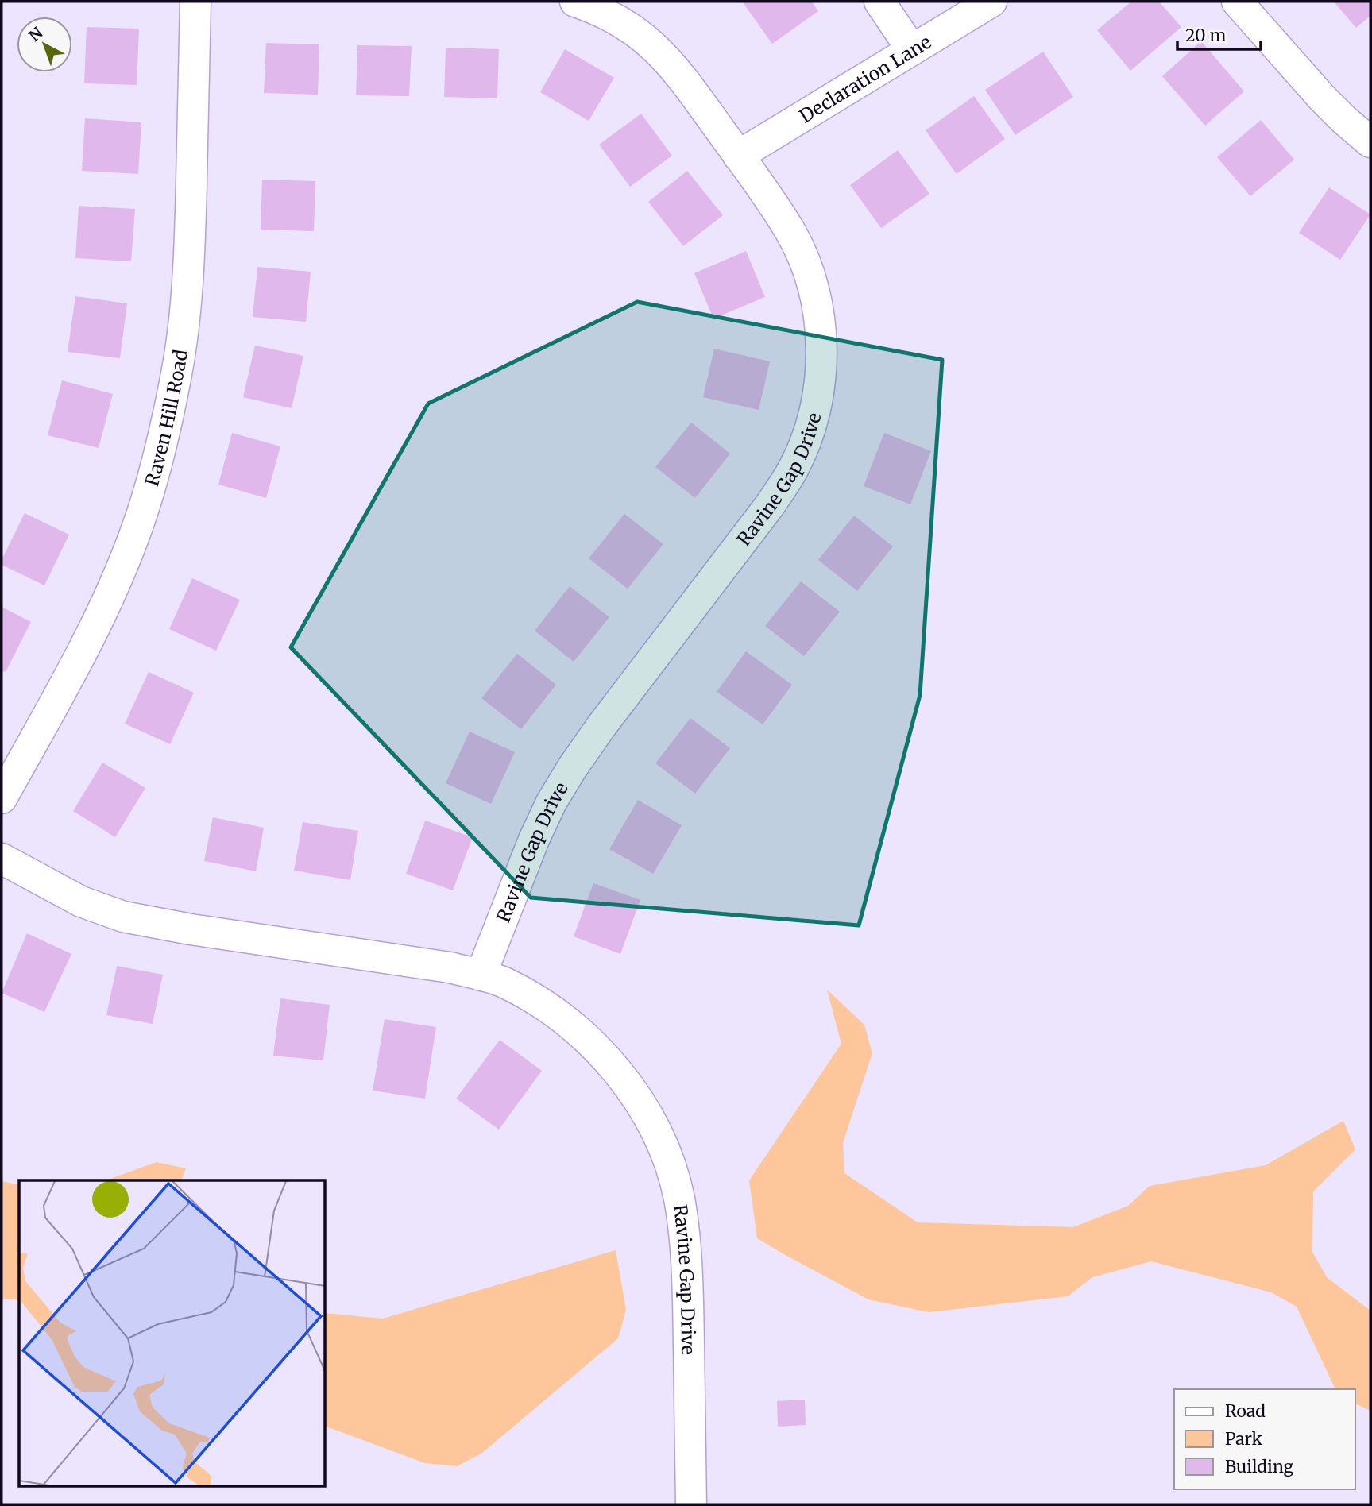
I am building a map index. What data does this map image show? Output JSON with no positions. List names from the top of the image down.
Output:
{
  "streets": {
    "street": ["Declaration Lane", "Raven Hill Road", "Ravine Gap Drive"]
  },
  "crossings": [
    ["Declaration Lane", "Ravine Gap Drive"]
  ],
  "legend": ["Road", "Park", "Building"],
  "scale_bar": "20 m",
  "north": "top left"
}
